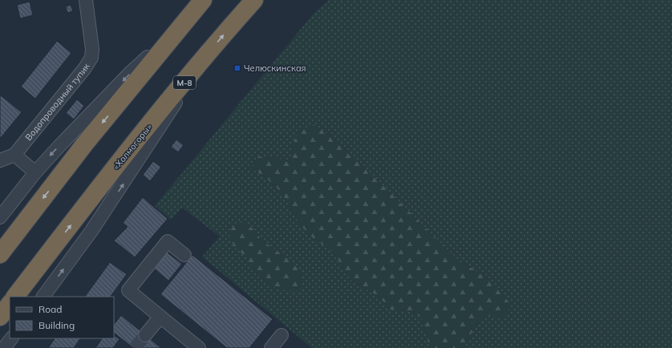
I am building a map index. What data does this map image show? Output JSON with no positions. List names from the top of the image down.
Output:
{
  "streets": {
    "highway": ["М-8", "«Холмогоры»"],
    "street": ["Водопроводный тупик"]
  },
  "places": {
    "transit": ["Челюскинская"]
  },
  "legend": ["Road", "Building"]
}
